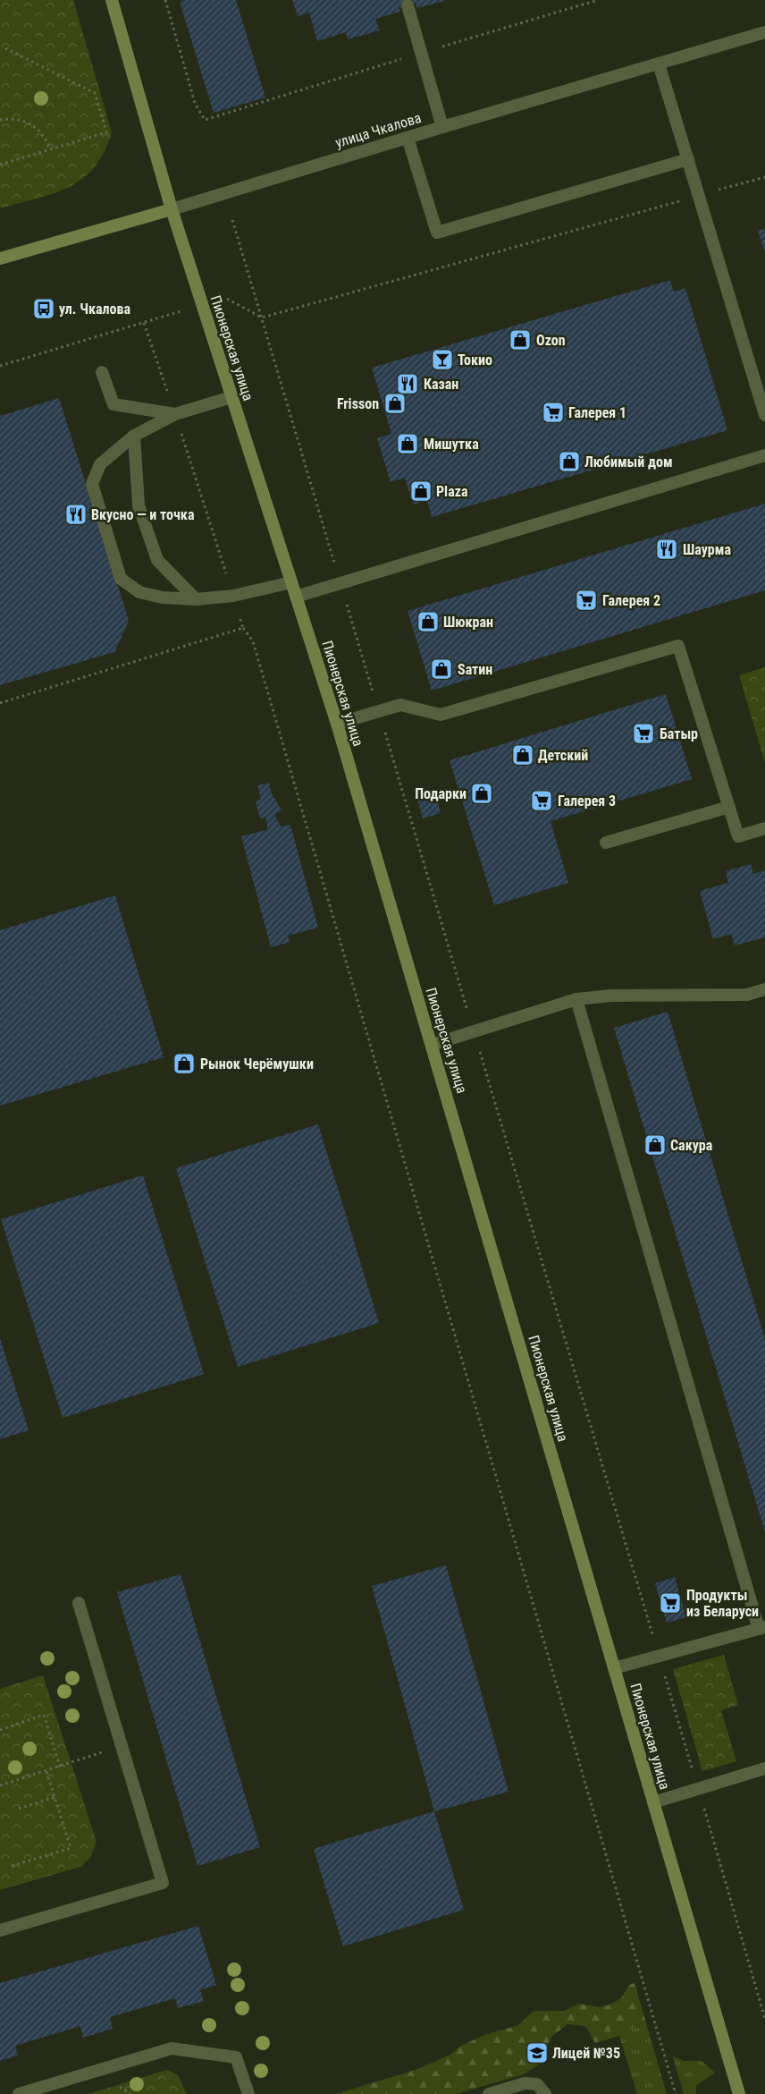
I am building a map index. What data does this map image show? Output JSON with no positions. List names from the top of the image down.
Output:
{
  "streets": {
    "main road": ["улица Чкалова", "Пионерская улица"]
  },
  "crossings": [
    ["улица Чкалова", "Пионерская улица"]
  ],
  "places": {
    "bus stop": ["ул. Чкалова"],
    "shop": [
      "Ozon",
      "Frisson",
      "Мишутка",
      "Любимый дом",
      "Plaza",
      "Шюкран",
      "Sатин",
      "Детский",
      "Подарки",
      "Рынок Черёмушки",
      "Сакура"
    ],
    "bar": ["Токио"],
    "restaurant": ["Казан", "Вкусно — и точка", "Шаурма"],
    "supermarket": [
      "Галерея 1",
      "Галерея 2",
      "Батыр",
      "Галерея 3",
      "Продукты из Беларуси"
    ],
    "school or university": ["Лицей №35"]
  }
}
